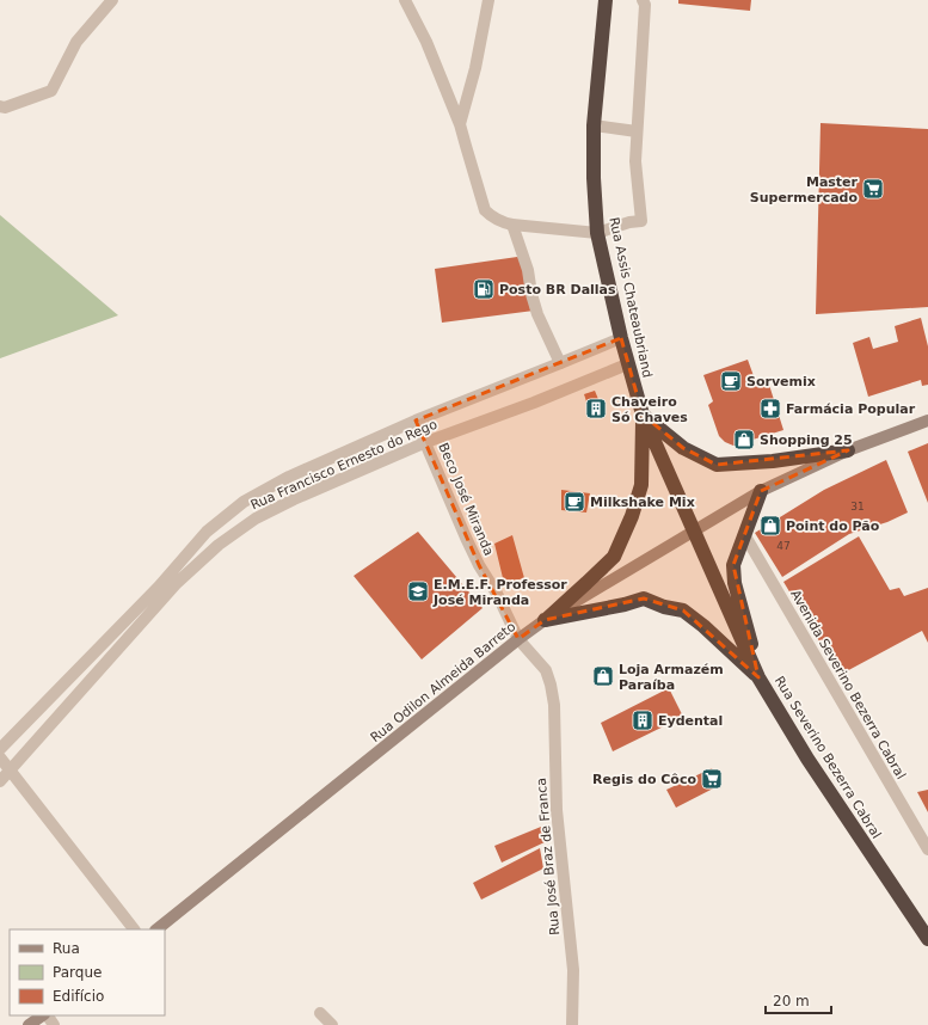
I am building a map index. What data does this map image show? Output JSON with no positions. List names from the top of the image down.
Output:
{
  "streets": {
    "highway": ["Rua Assis Chateaubriand", "Rua Severino Bezerra Cabral"],
    "main road": ["Rua Odilon Almeida Barreto"],
    "street": [
      "Rua Francisco Ernesto do Rego",
      "Beco José Miranda",
      "Avenida Severino Bezerra Cabral",
      "Rua José Braz de Franca"
    ]
  },
  "crossings": [
    ["Rua Assis Chateaubriand", "Rua Francisco Ernesto do Rego"],
    ["Rua Assis Chateaubriand", "Rua Odilon Almeida Barreto"],
    ["Rua Assis Chateaubriand", "Rua Severino Bezerra Cabral"],
    ["Rua Francisco Ernesto do Rego", "Beco José Miranda"],
    ["Beco José Miranda", "Rua Odilon Almeida Barreto"],
    ["Beco José Miranda", "Rua José Braz de Franca"],
    ["Rua Odilon Almeida Barreto", "Rua Severino Bezerra Cabral"],
    ["Rua Odilon Almeida Barreto", "Rua José Braz de Franca"]
  ],
  "places": {
    "supermarket": ["Master Supermercado", "Regis do Côco"],
    "fuel station": ["Posto BR Dallas"],
    "cafe": ["Sorvemix", "Milkshake Mix"],
    "building": ["Chaveiro Só Chaves", "Eydental"],
    "pharmacy": ["Farmácia Popular"],
    "shop": ["Shopping 25", "Point do Pão", "Loja Armazém Paraíba"],
    "school or university": ["E.M.E.F. Professor José Miranda"]
  },
  "house_numbers": ["31", "47"],
  "legend": ["Rua", "Parque", "Edifício"],
  "scale_bar": "20 m"
}
